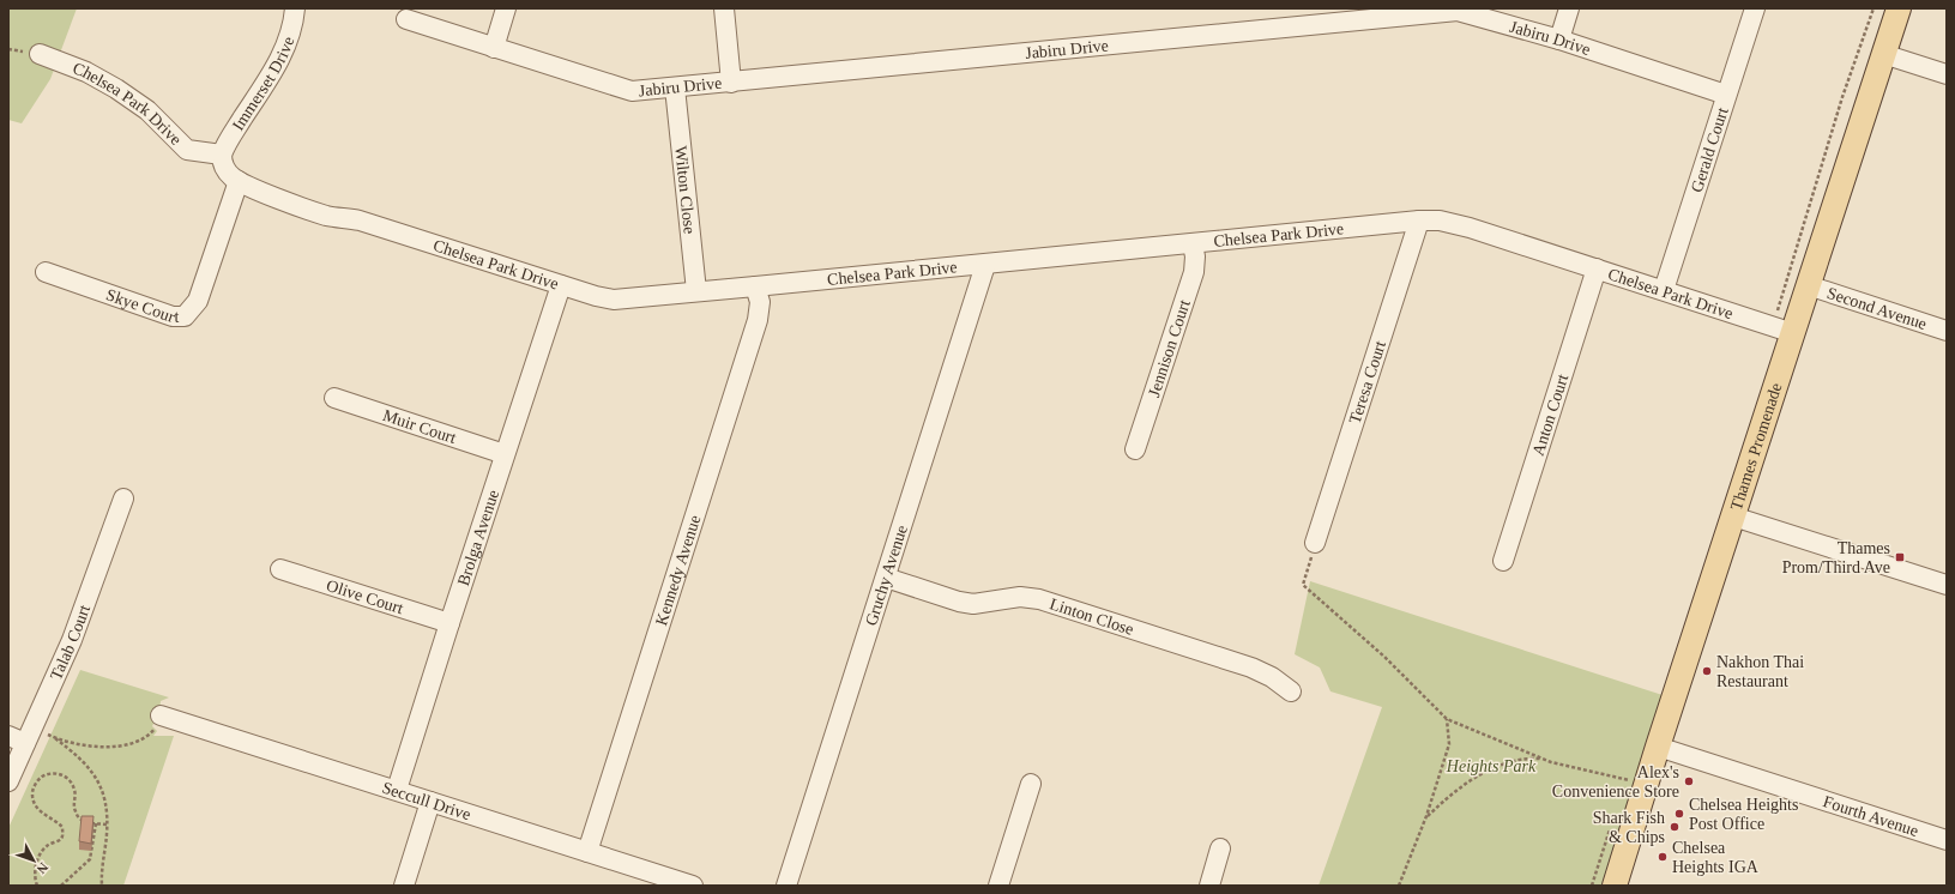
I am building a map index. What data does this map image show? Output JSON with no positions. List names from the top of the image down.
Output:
{
  "streets": {
    "main road": ["Thames Promenade"],
    "street": [
      "Jabiru Drive",
      "Immerset Drive",
      "Chelsea Park Drive",
      "Gerald Court",
      "Wilton Close",
      "Skye Court",
      "Second Avenue",
      "Jennison Court",
      "Teresa Court",
      "Anton Court",
      "Muir Court",
      "Brolga Avenue",
      "Kennedy Avenue",
      "Gruchy Avenue",
      "Olive Court",
      "Linton Close",
      "Talab Court",
      "Seccull Drive",
      "Fourth Avenue"
    ]
  },
  "crossings": [
    ["Jabiru Drive", "Gerald Court"],
    ["Jabiru Drive", "Wilton Close"],
    ["Immerset Drive", "Chelsea Park Drive"],
    ["Chelsea Park Drive", "Gerald Court"],
    ["Chelsea Park Drive", "Wilton Close"],
    ["Chelsea Park Drive", "Skye Court"],
    ["Chelsea Park Drive", "Jennison Court"],
    ["Chelsea Park Drive", "Teresa Court"],
    ["Chelsea Park Drive", "Anton Court"],
    ["Chelsea Park Drive", "Thames Promenade"],
    ["Chelsea Park Drive", "Brolga Avenue"],
    ["Chelsea Park Drive", "Kennedy Avenue"],
    ["Chelsea Park Drive", "Gruchy Avenue"],
    ["Second Avenue", "Thames Promenade"],
    ["Muir Court", "Brolga Avenue"],
    ["Thames Promenade", "Fourth Avenue"],
    ["Brolga Avenue", "Olive Court"],
    ["Brolga Avenue", "Seccull Drive"],
    ["Kennedy Avenue", "Seccull Drive"],
    ["Gruchy Avenue", "Linton Close"]
  ],
  "parks": ["Heights Park"],
  "places": {
    "transit": ["Thames Prom/Third Ave"],
    "other": [
      "Nakhon Thai Restaurant",
      "Alex's Convenience Store",
      "Chelsea Heights Post Office",
      "Shark Fish & Chips",
      "Chelsea Heights IGA"
    ]
  },
  "north": "bottom right"
}
